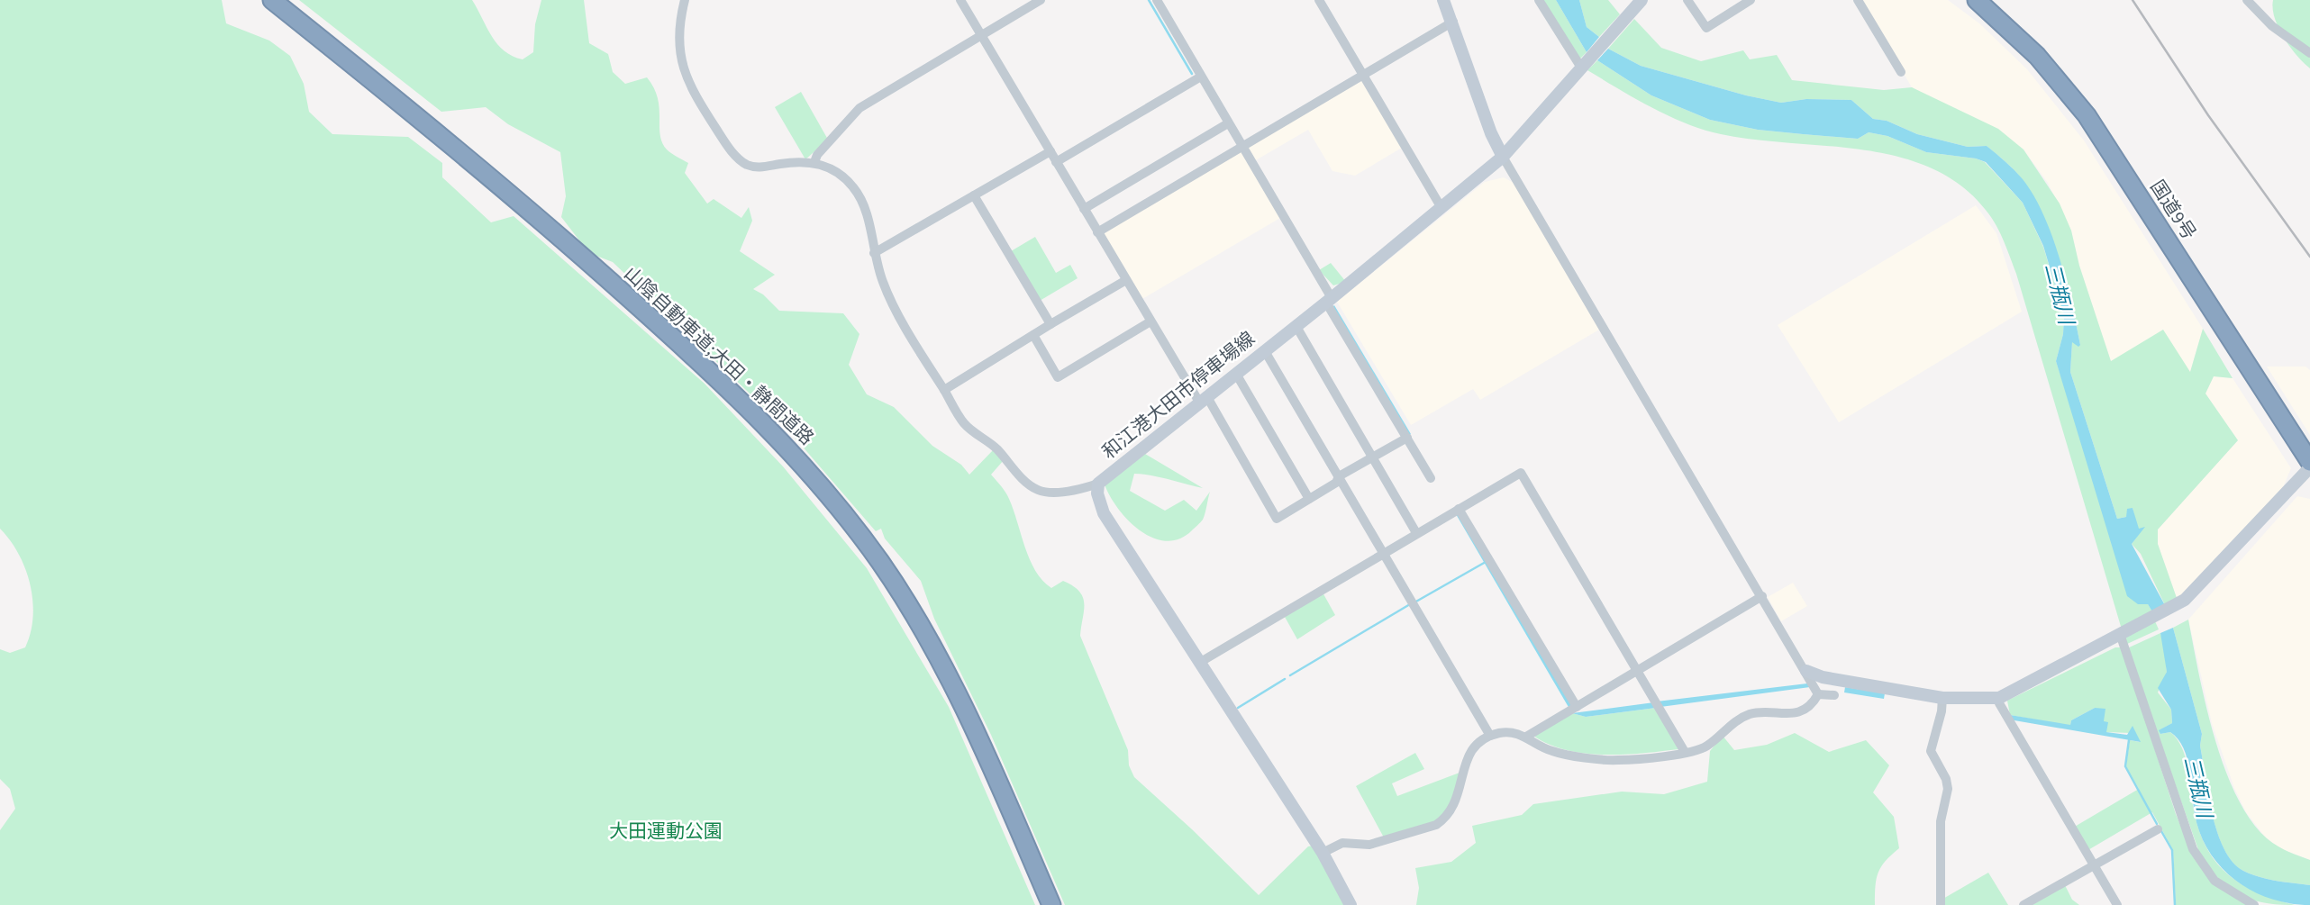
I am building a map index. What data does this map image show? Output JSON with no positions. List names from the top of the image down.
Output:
{
  "streets": {
    "highway": ["国道9号", "山陰自動車道;大田・静間道路"],
    "main road": ["和江港大田市停車場線"]
  },
  "water": ["三瓶川"],
  "parks": ["大田運動公園"]
}
